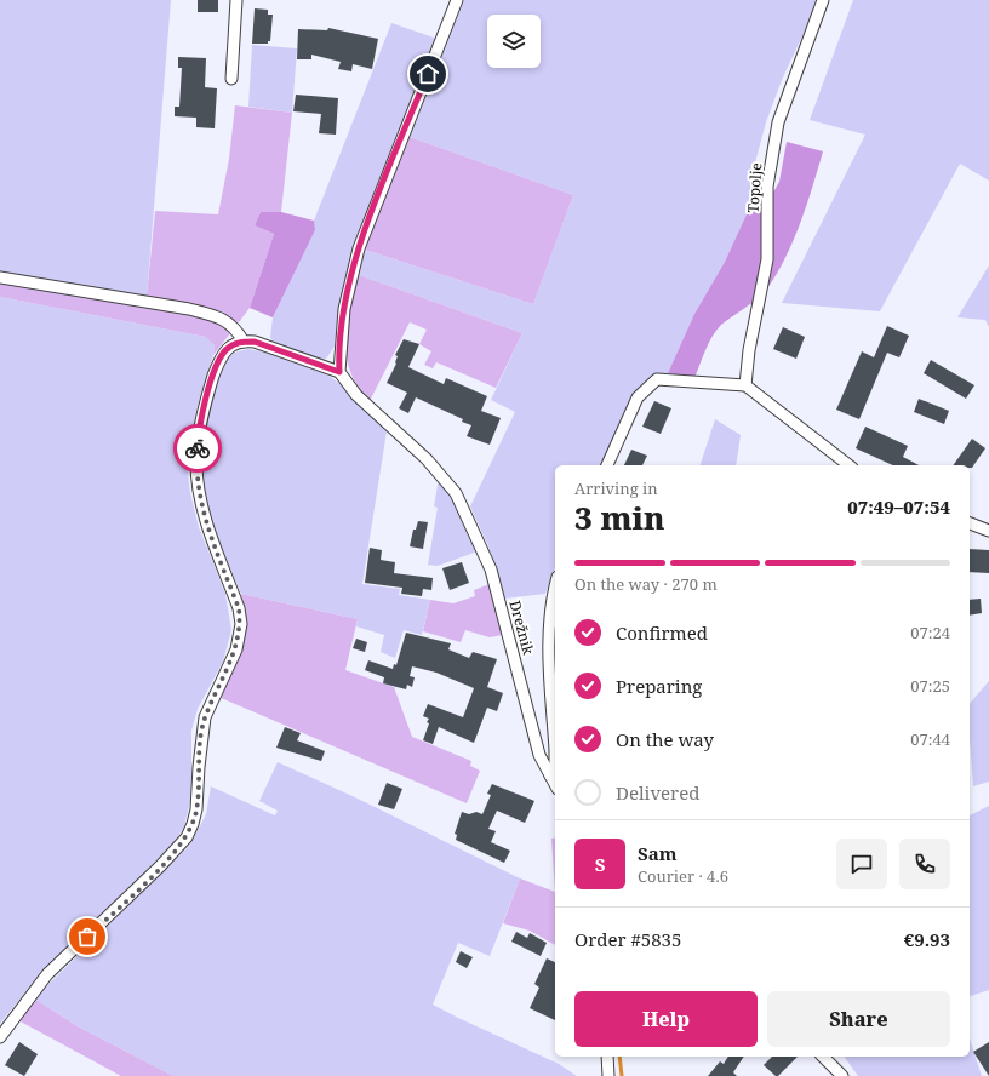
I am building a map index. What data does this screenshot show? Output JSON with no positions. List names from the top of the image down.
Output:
{
  "streets": {
    "street": ["Topolje", "Drežnik"]
  },
  "page": {
    "heading": ["3 min", "Arriving in", "07:49–07:54"],
    "panel": [
      "Sam",
      "Courier · 4.6",
      "Order #5835",
      "€9.93"
    ],
    "bar": "On the way · 270 m",
    "list": [
      ["Confirmed", "07:24"],
      ["Preparing", "07:25"],
      ["On the way", "07:44"],
      "Delivered"
    ],
    "round": "S",
    "buttons": ["Help", "Share"]
  }
}
